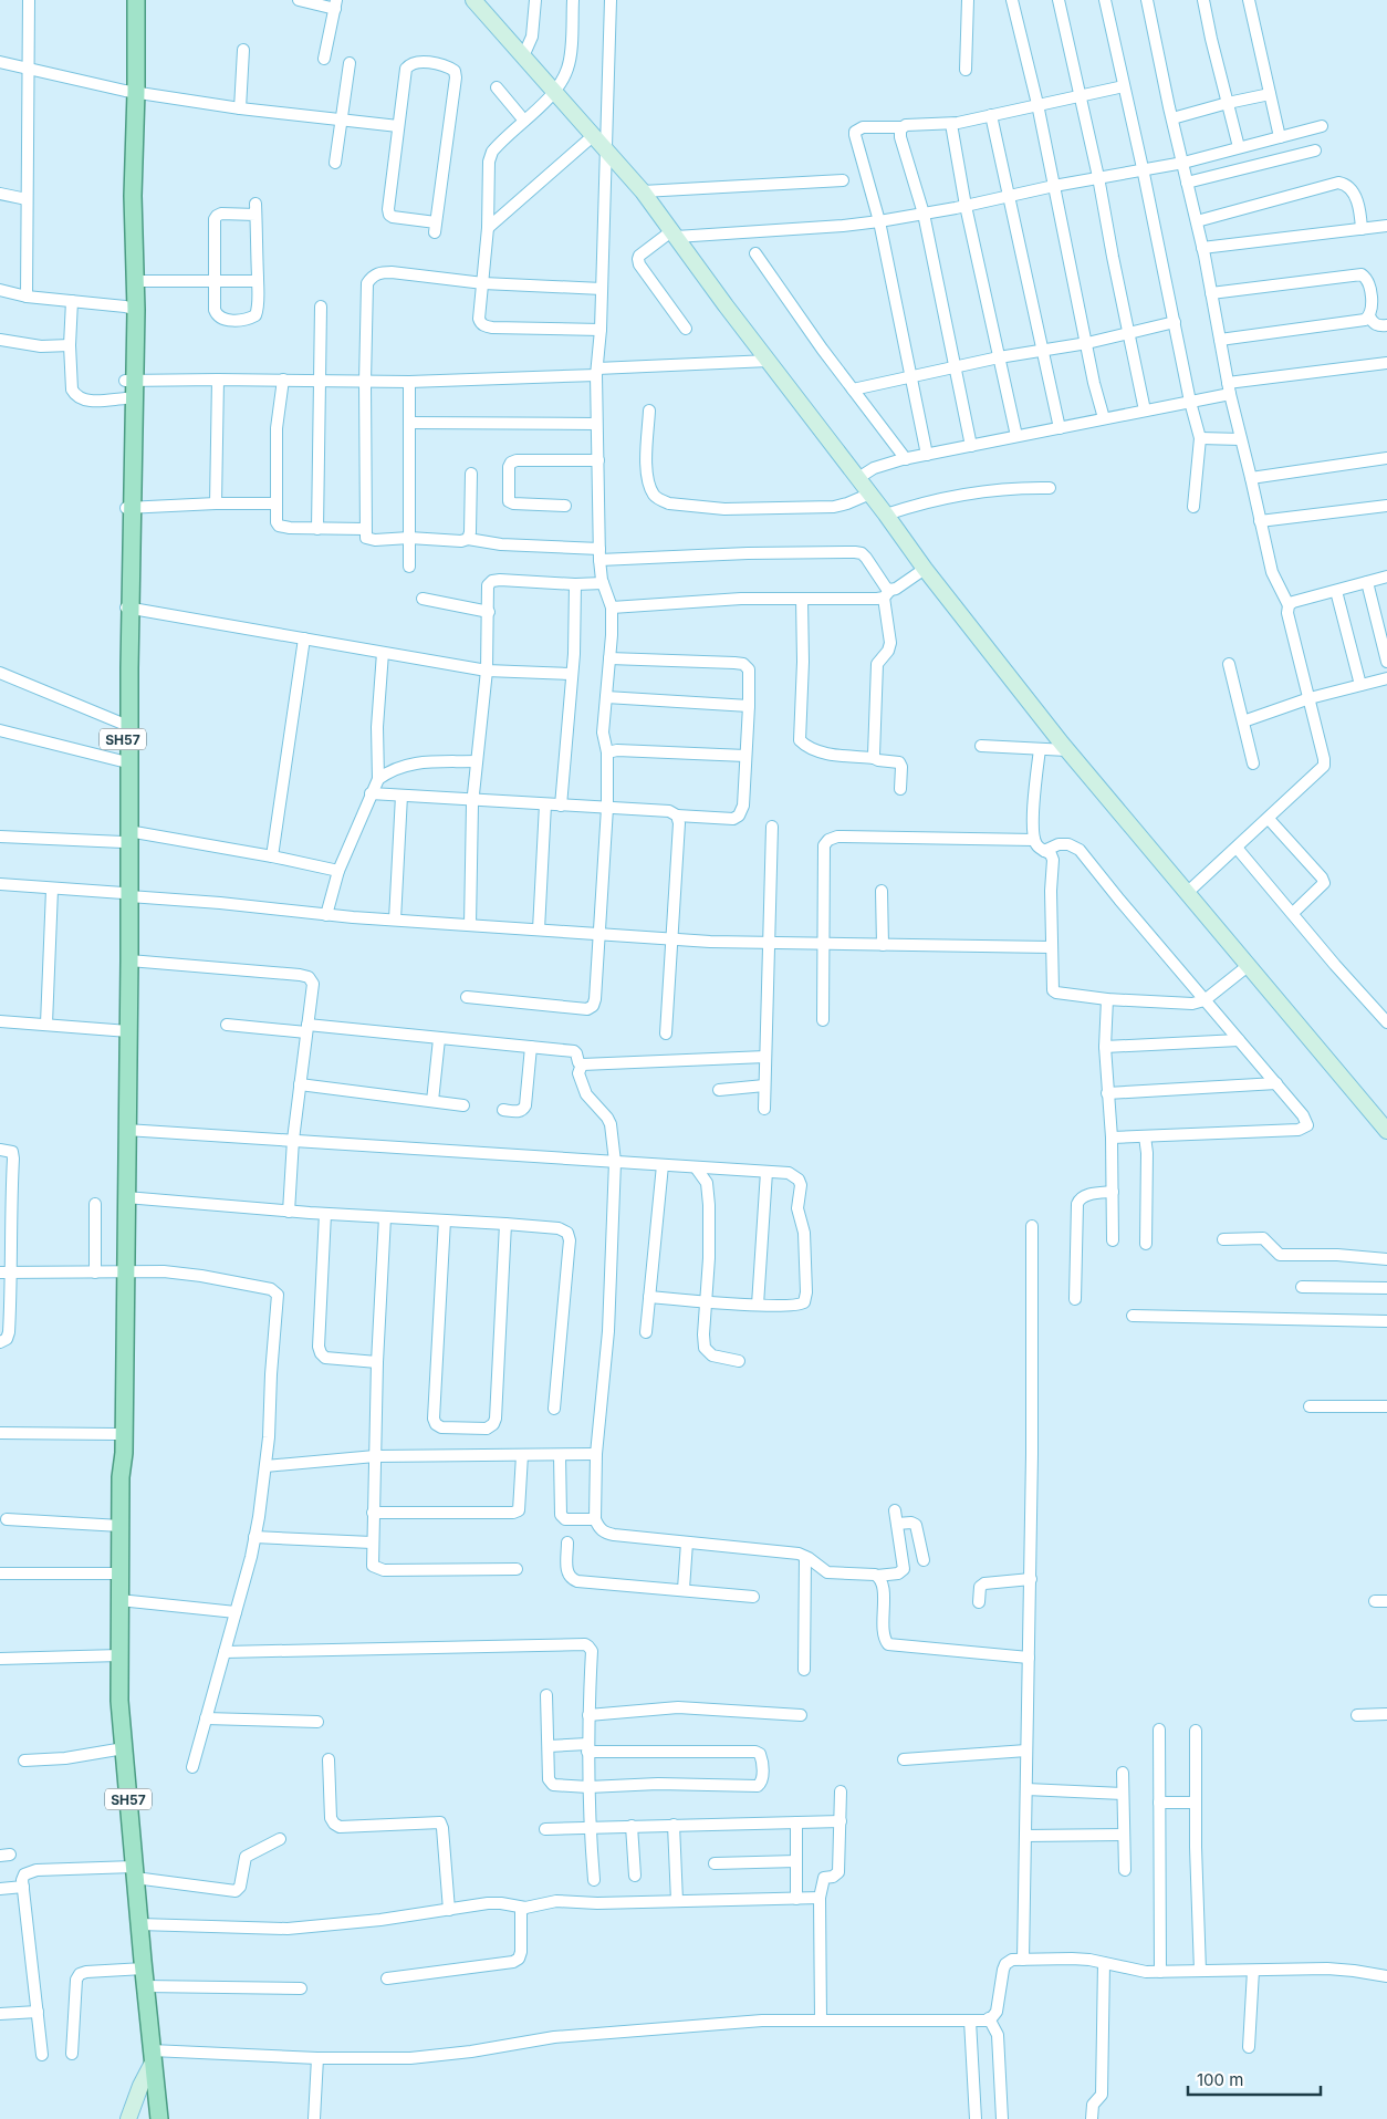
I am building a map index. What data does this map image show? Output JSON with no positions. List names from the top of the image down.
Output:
{
  "streets": {
    "main road": ["SH57"]
  },
  "scale_bar": "100 m"
}
